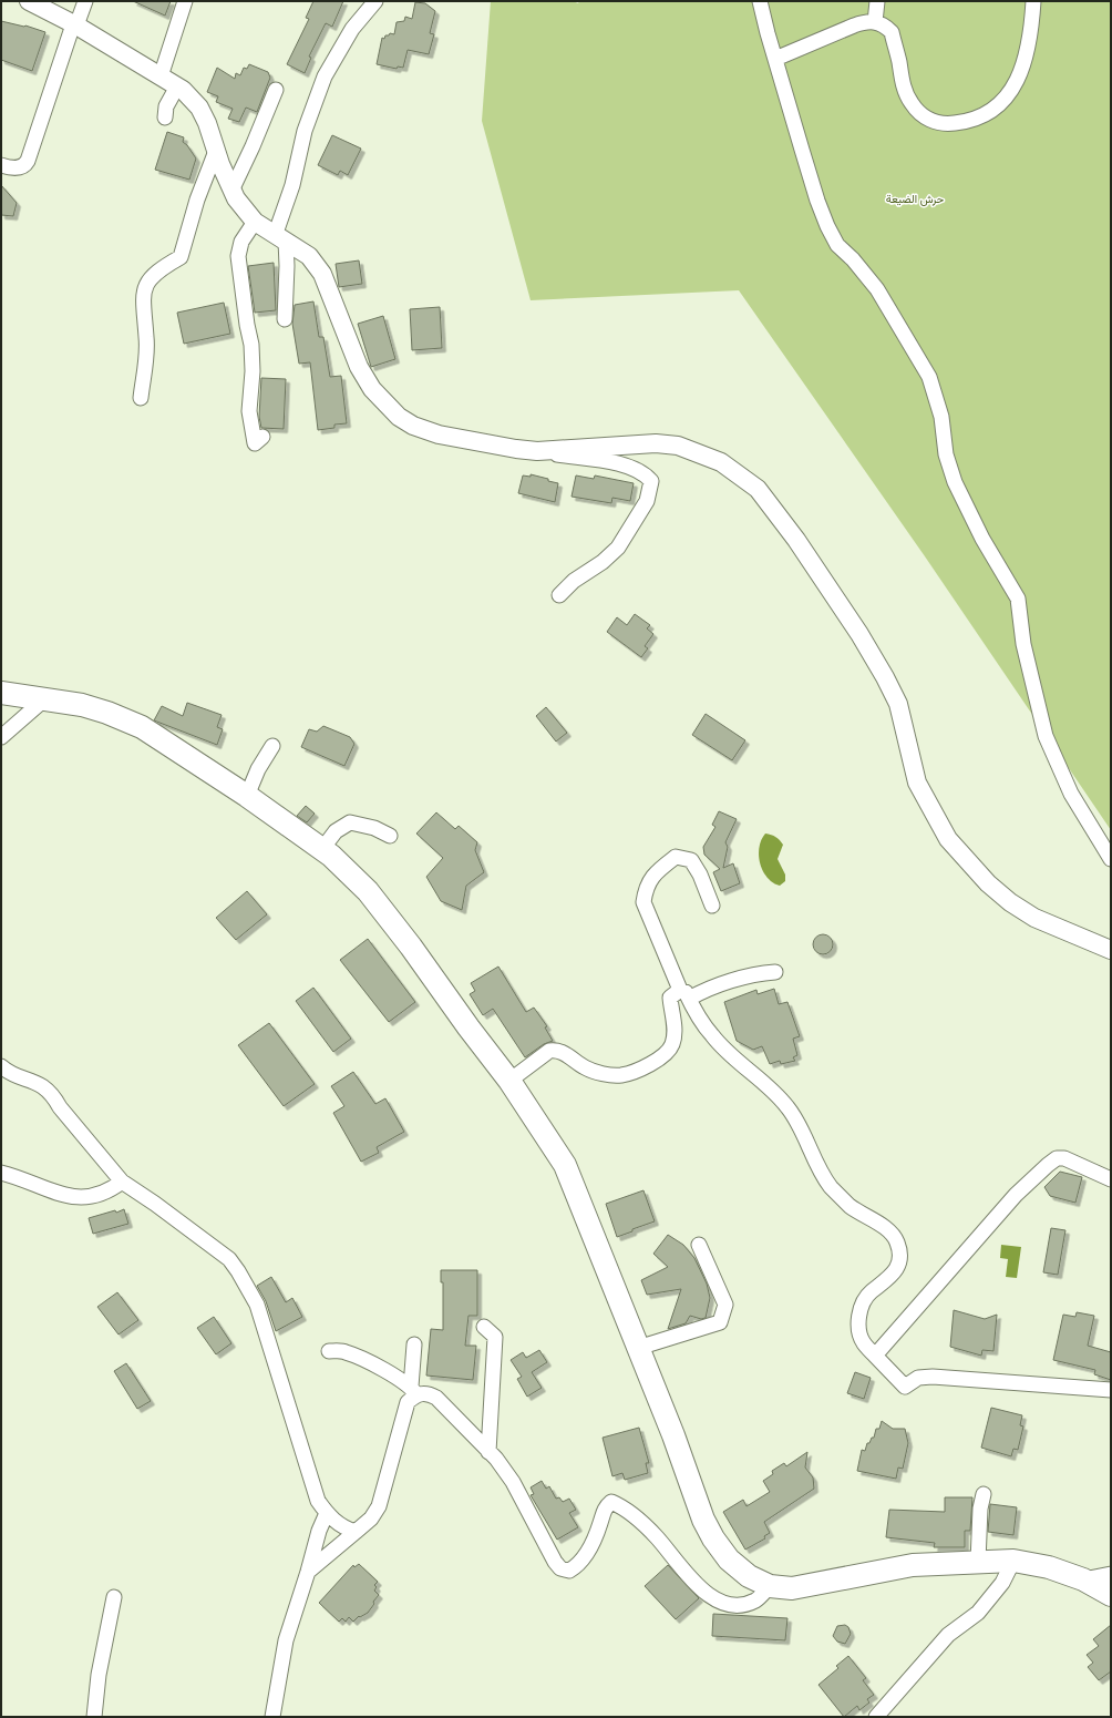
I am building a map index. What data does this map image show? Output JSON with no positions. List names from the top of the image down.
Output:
{
  "parks": ["حرش الضيعة"]
}
